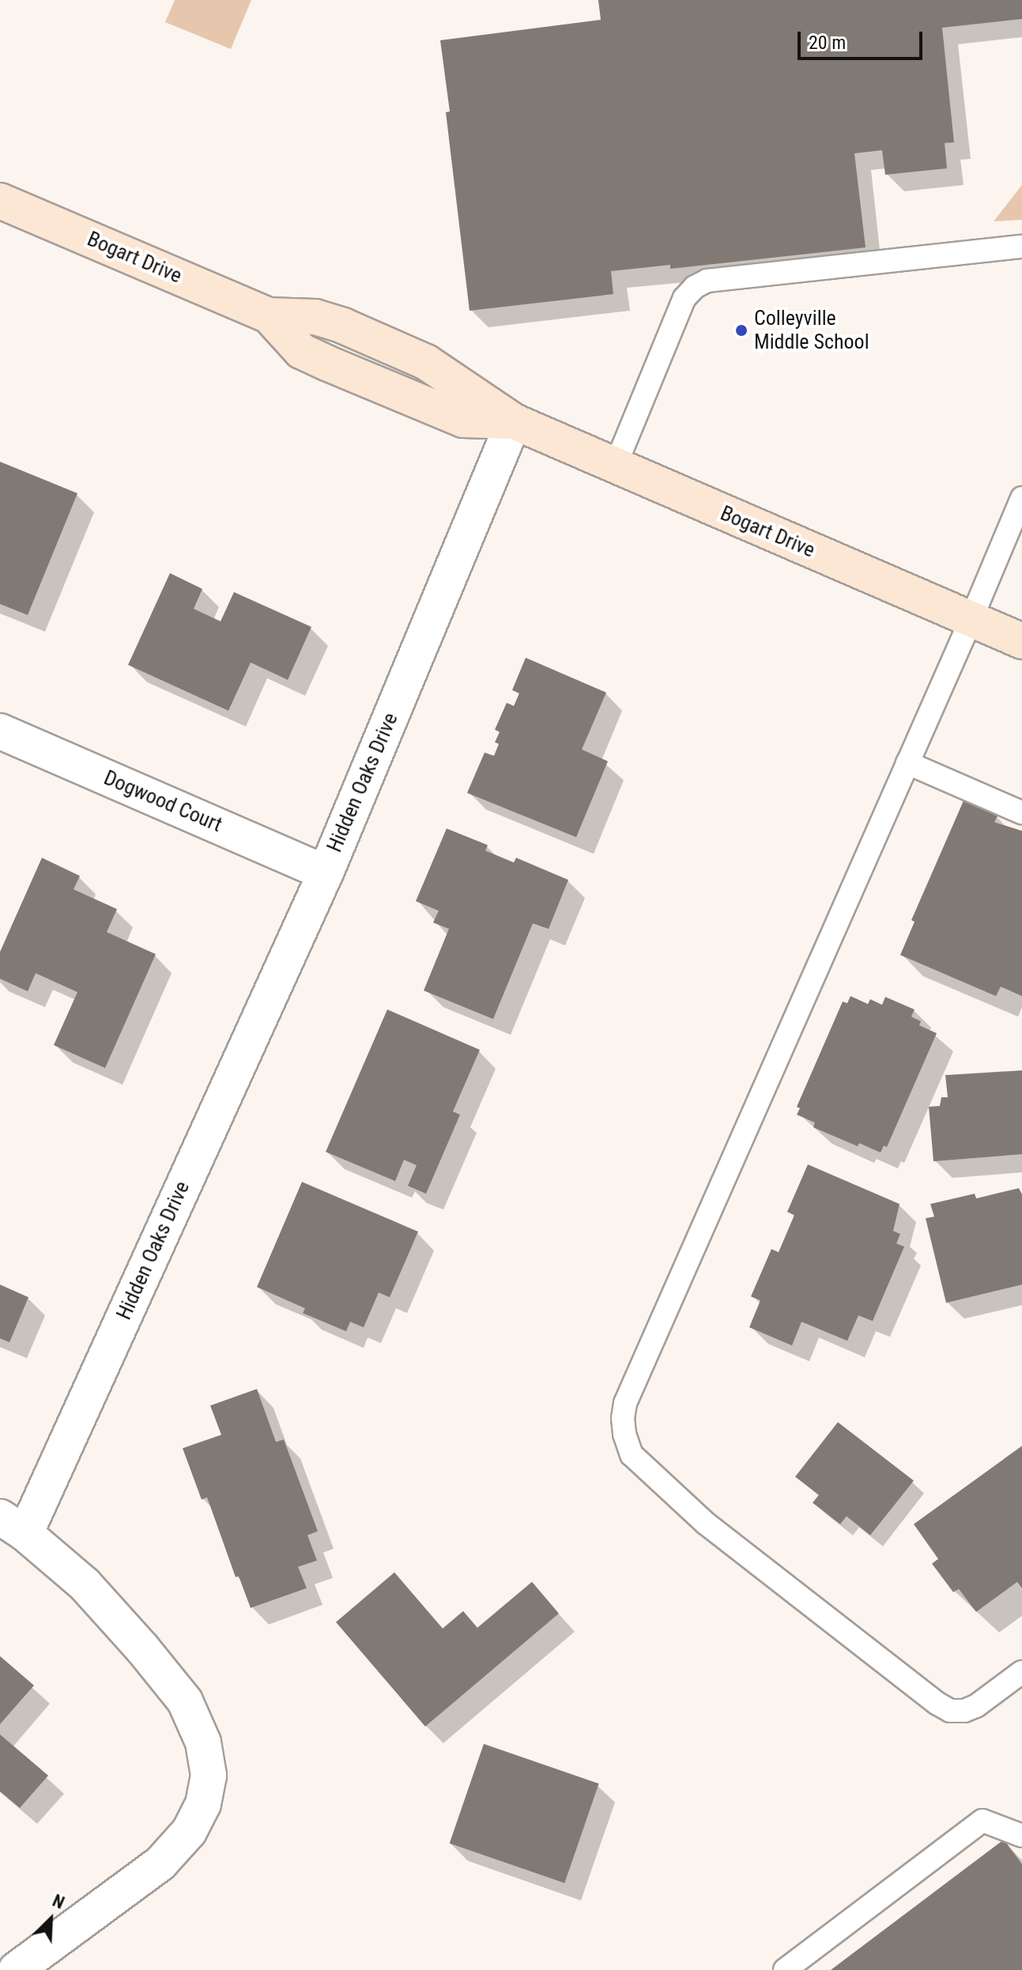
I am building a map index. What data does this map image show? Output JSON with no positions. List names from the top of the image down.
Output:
{
  "streets": {
    "street": ["Bogart Drive", "Hidden Oaks Drive", "Dogwood Court"]
  },
  "crossings": [
    ["Bogart Drive", "Hidden Oaks Drive"],
    ["Hidden Oaks Drive", "Dogwood Court"]
  ],
  "places": ["Colleyville Middle School"],
  "scale_bar": "20 m",
  "north": "top right"
}
